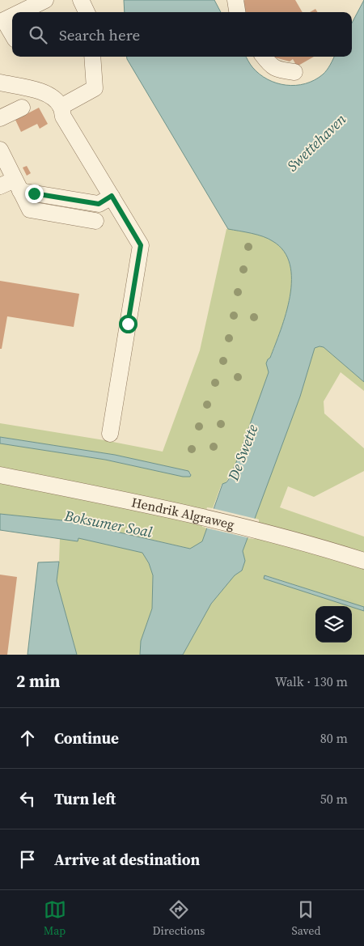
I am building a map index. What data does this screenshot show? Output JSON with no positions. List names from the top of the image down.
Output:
{
  "streets": {
    "street": ["Hendrik Algraweg"]
  },
  "water": ["Swettehaven", "De Swette", "Boksumer Soal"],
  "page": {
    "search": "Search here",
    "heading": ["2 min", "Walk · 130 m"],
    "list": [
      ["Continue", "80 m"],
      ["Turn left", "50 m"],
      "Arrive at destination"
    ],
    "nav": ["Map", "Directions", "Saved"]
  }
}
